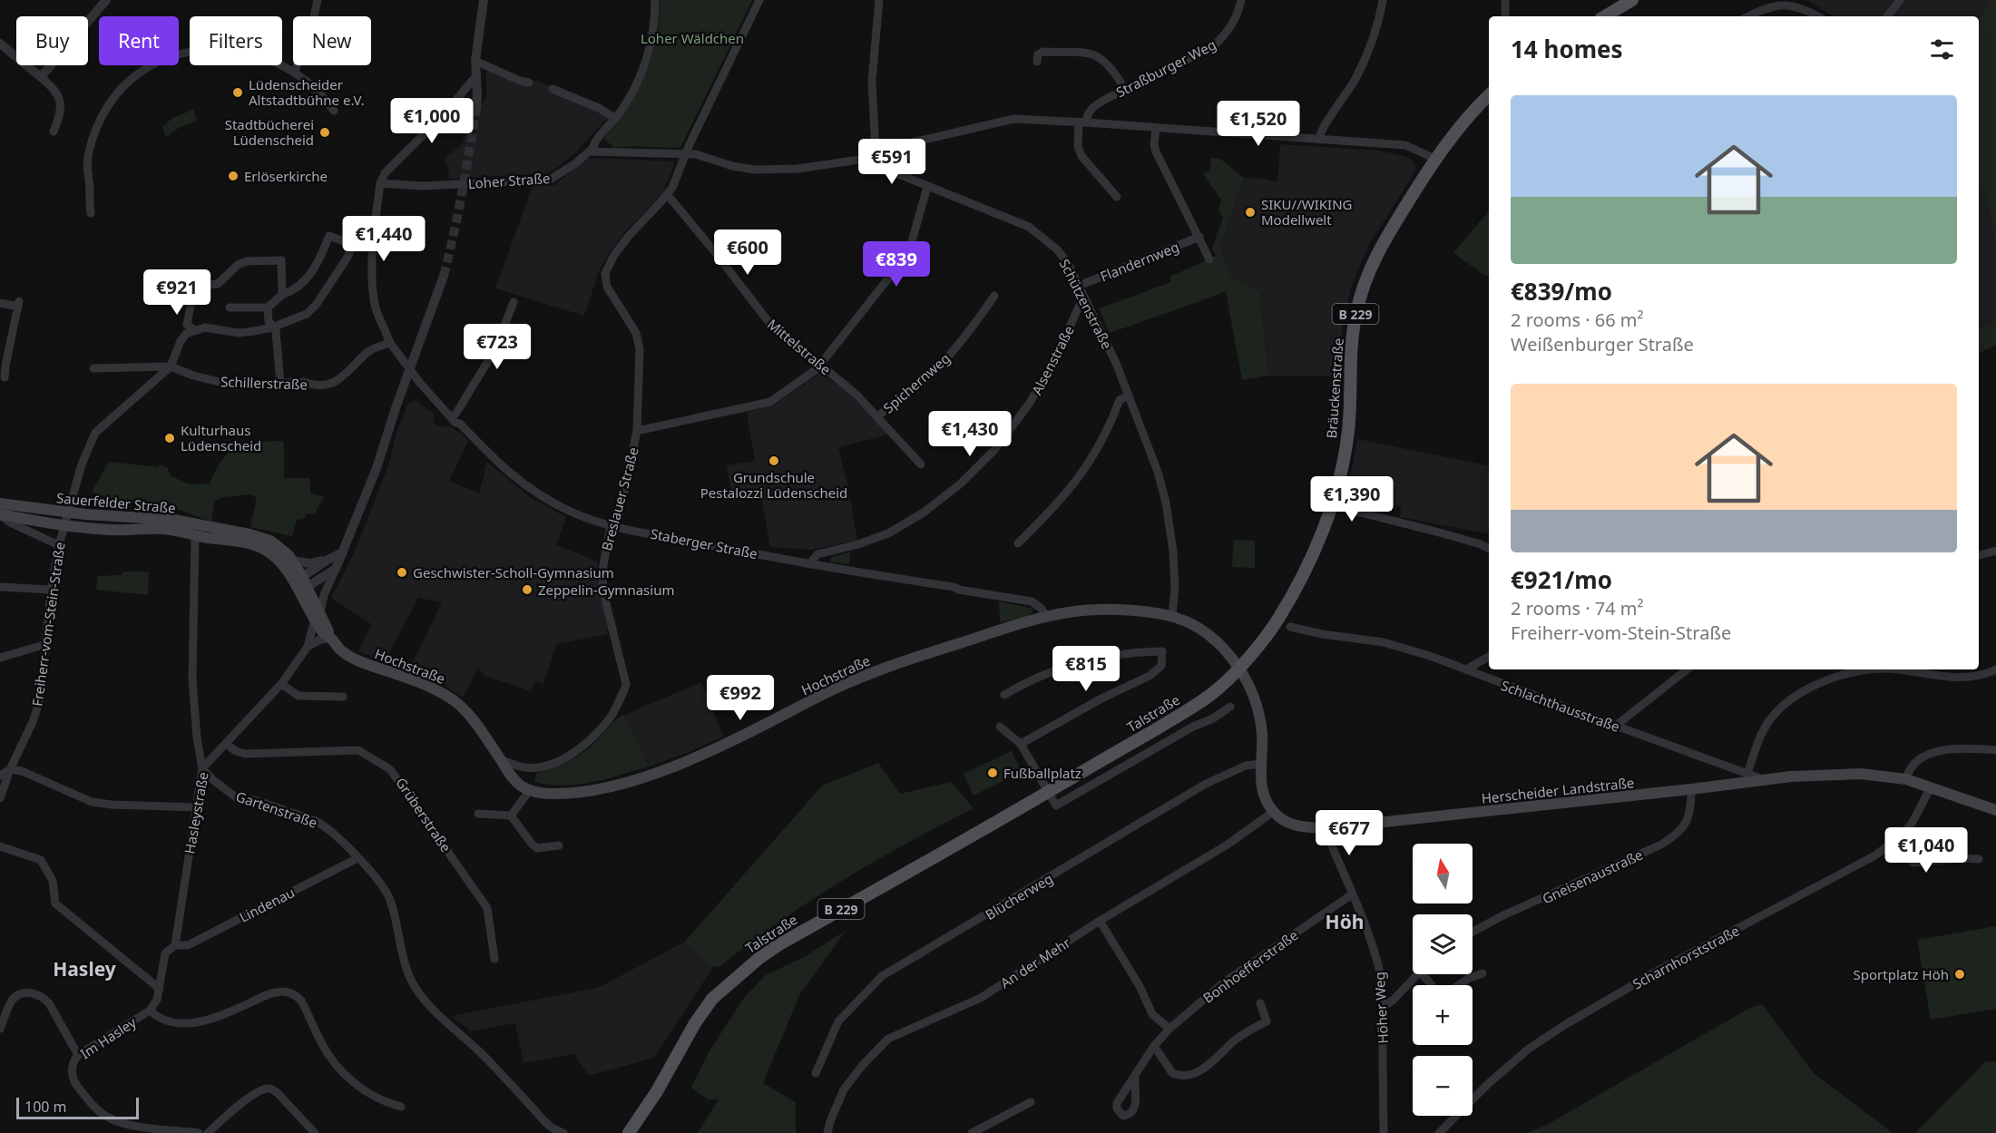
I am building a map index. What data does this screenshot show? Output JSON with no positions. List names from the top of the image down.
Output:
{
  "streets": {
    "main road": [
      "B 229",
      "Bräuckenstraße",
      "Sauerfelder Straße",
      "Hochstraße",
      "Talstraße",
      "Herscheider Landstraße"
    ],
    "street": [
      "Straßburger Weg",
      "Loher Straße",
      "Flandernweg",
      "Schützenstraße",
      "Mittelstraße",
      "Alsenstraße",
      "Schillerstraße",
      "Spichernweg",
      "Breslauer Straße",
      "Staberger Straße",
      "Freiherr-vom-Stein-Straße",
      "Schlachthausstraße",
      "Gartenstraße",
      "Hasleystraße",
      "Grüberstraße",
      "Gneisenaustraße",
      "Blücherweg",
      "Lindenau",
      "Scharnhorststraße",
      "An der Mehr",
      "Bonhoefferstraße",
      "Höher Weg",
      "Im Hasley"
    ]
  },
  "crossings": [
    ["Flandernweg", "Schützenstraße"],
    ["Schützenstraße", "Alsenstraße"],
    ["Schützenstraße", "Hochstraße"],
    ["Mittelstraße", "Spichernweg"],
    ["Mittelstraße", "Breslauer Straße"],
    ["Alsenstraße", "Staberger Straße"],
    ["Schillerstraße", "Freiherr-vom-Stein-Straße"],
    ["Bräuckenstraße", "Hochstraße"],
    ["Bräuckenstraße", "Talstraße"],
    ["Breslauer Straße", "Staberger Straße"],
    ["Breslauer Straße", "Hochstraße"],
    ["Sauerfelder Straße", "Freiherr-vom-Stein-Straße"],
    ["Sauerfelder Straße", "Hochstraße"],
    ["Sauerfelder Straße", "Hasleystraße"],
    ["Staberger Straße", "Hochstraße"],
    ["Hochstraße", "Talstraße"],
    ["Hochstraße", "Hasleystraße"],
    ["Schlachthausstraße", "Herscheider Landstraße"],
    ["Herscheider Landstraße", "Gneisenaustraße"],
    ["Herscheider Landstraße", "Scharnhorststraße"],
    ["Herscheider Landstraße", "An der Mehr"],
    ["Herscheider Landstraße", "Höher Weg"],
    ["Gartenstraße", "Hasleystraße"],
    ["Gartenstraße", "Lindenau"],
    ["Hasleystraße", "Grüberstraße"],
    ["Hasleystraße", "Lindenau"],
    ["Hasleystraße", "Im Hasley"],
    ["Bonhoefferstraße", "Höher Weg"]
  ],
  "districts": ["Höh", "Hasley"],
  "parks": ["Loher Wäldchen"],
  "places": [
    "Lüdenscheider Altstadtbühne e.V.",
    "Stadtbücherei Lüdenscheid",
    "Erlöserkirche",
    "SIKU//WIKING Modellwelt",
    "Kulturhaus Lüdenscheid",
    "Grundschule Pestalozzi Lüdenscheid",
    "Geschwister-Scholl-Gymnasium",
    "Zeppelin-Gymnasium",
    "Fußballplatz",
    "Sportplatz Höh"
  ],
  "scale_bar": "100 m",
  "north": "top",
  "page": {
    "chip": [
      "Buy",
      "Rent",
      "Filters",
      "New"
    ],
    "heading": "14 homes",
    "list": [
      {
        "name": "€839/mo",
        "note": "2 rooms · 66 m² · Weißenburger Straße"
      },
      {
        "name": "€921/mo",
        "note": "2 rooms · 74 m² · Freiherr-vom-Stein-Straße"
      }
    ],
    "price": [
      "€1,000",
      "€1,520",
      "€591",
      "€1,440",
      "€600",
      "€839",
      "€921",
      "€723",
      "€1,430",
      "€1,390",
      "€815",
      "€992",
      "€677",
      "€1,040"
    ],
    "map_buttons": ["+", "−"],
    "scale": "100 m"
  }
}
